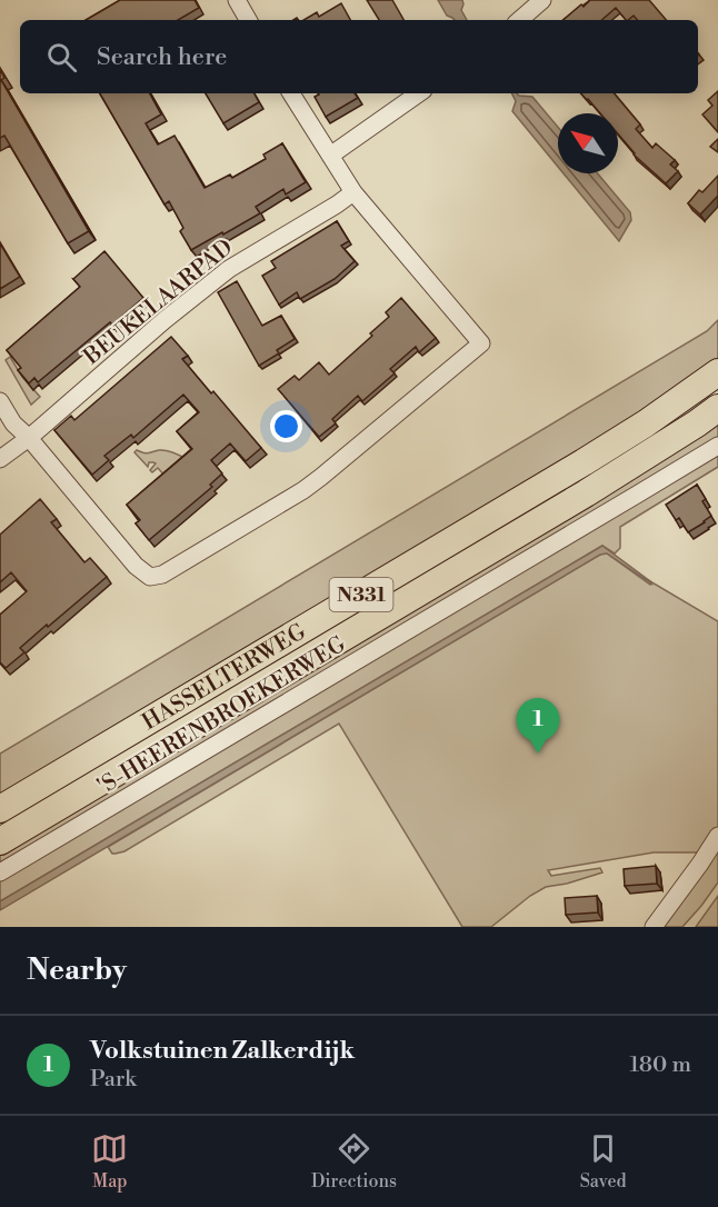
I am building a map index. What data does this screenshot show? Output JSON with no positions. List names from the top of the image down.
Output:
{
  "streets": {
    "main road": ["N331", "HASSELTERWEG"],
    "street": ["BEUKELAARPAD", "'S-HEERENBROEKERWEG"]
  },
  "north": "top left",
  "page": {
    "search": "Search here",
    "pins": "1",
    "heading": "Nearby",
    "list": [
      {
        "mark": "1",
        "name": "Volkstuinen Zalkerdijk",
        "note": "Park",
        "value": "180 m"
      }
    ],
    "nav": ["Map", "Directions", "Saved"]
  }
}
